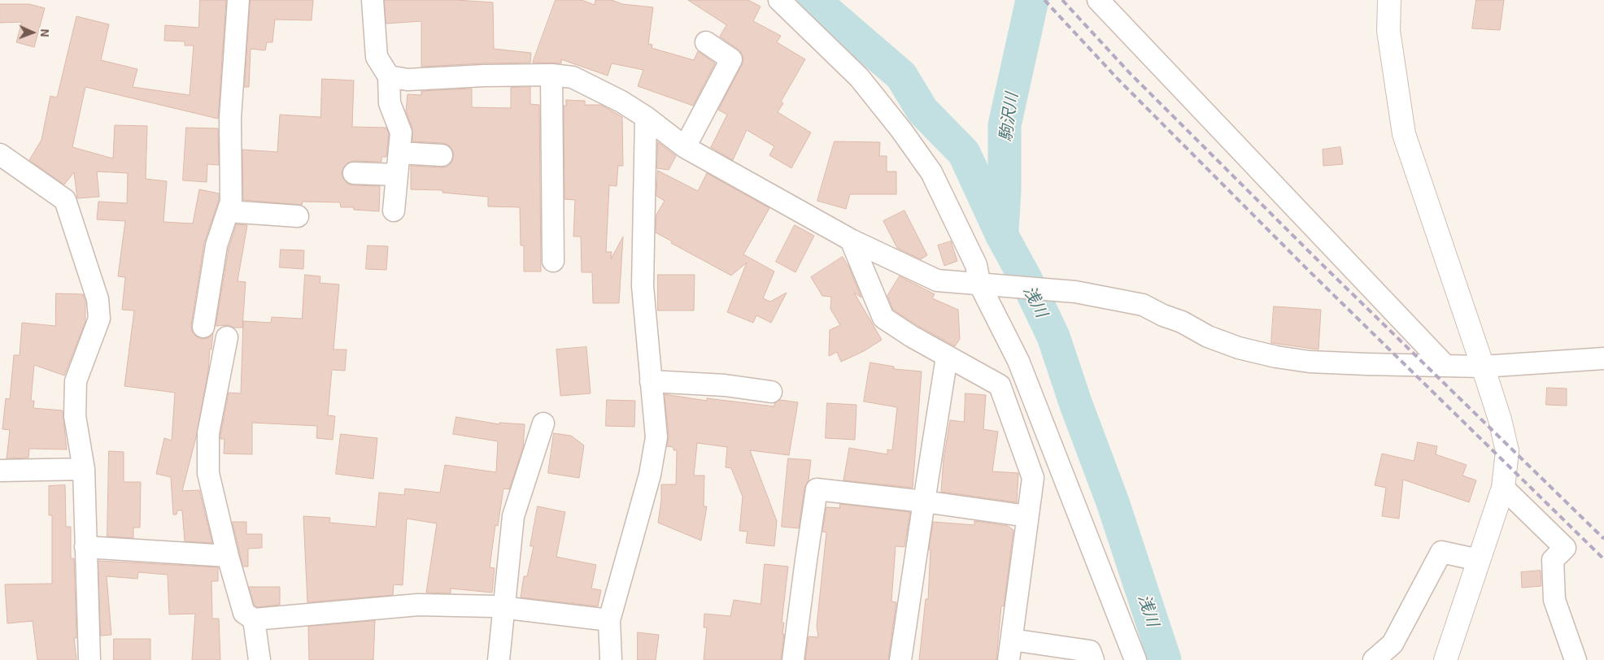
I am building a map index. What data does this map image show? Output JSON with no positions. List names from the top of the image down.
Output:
{
  "water": ["駒沢川", "浅川"],
  "north": "right"
}
